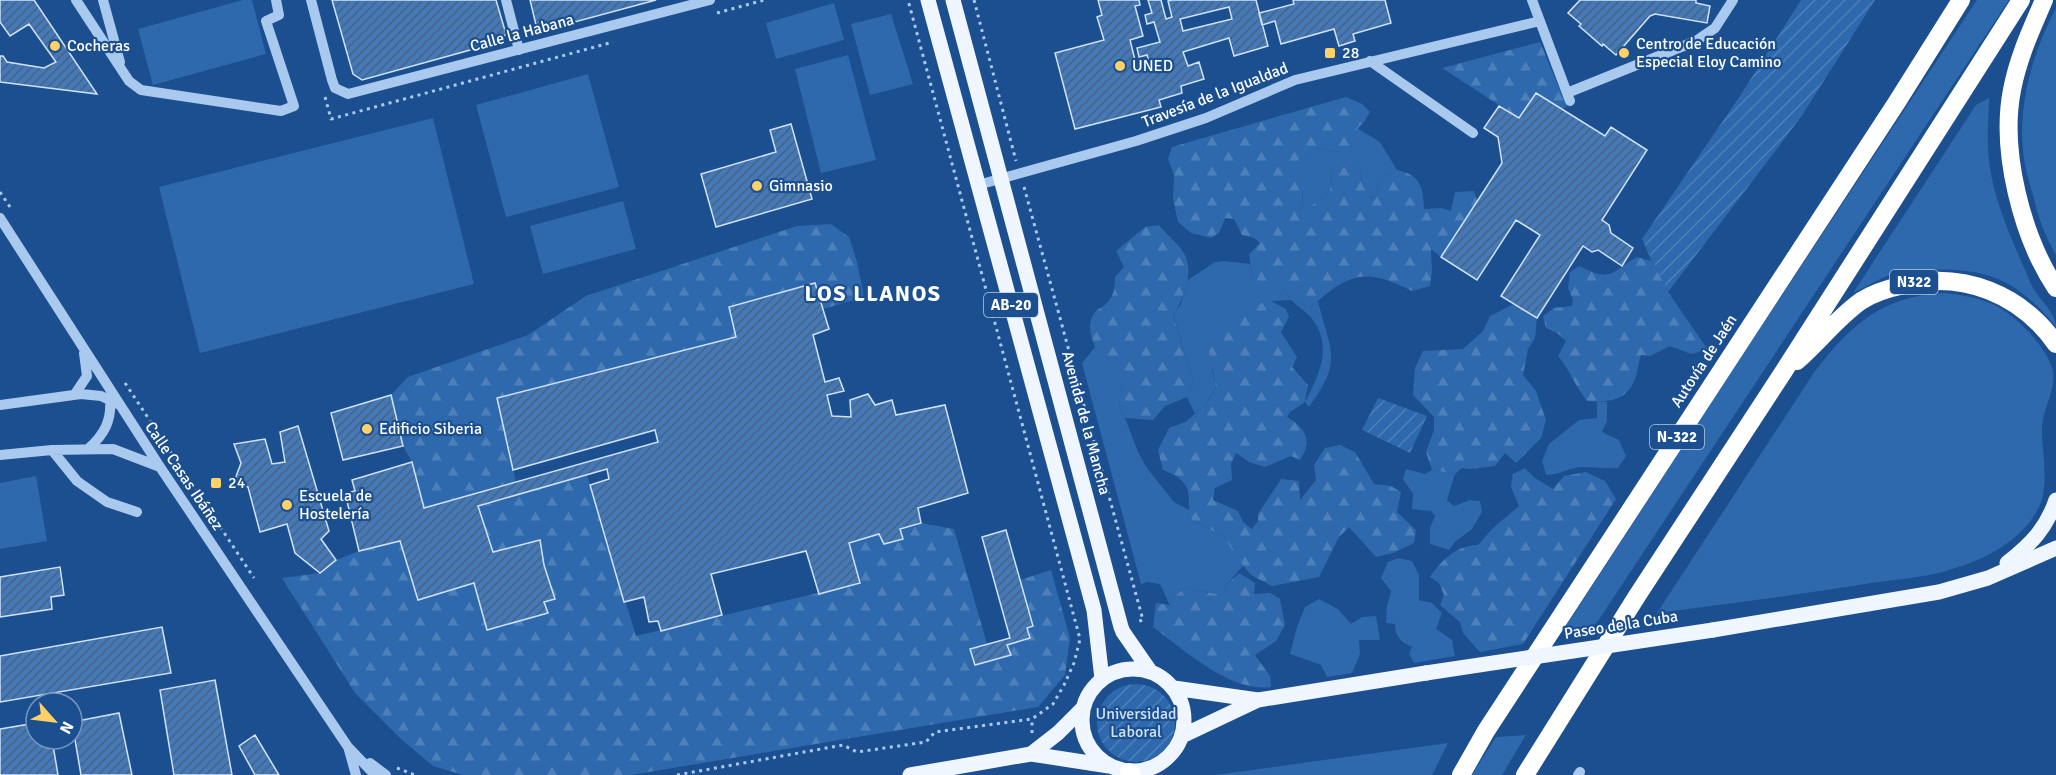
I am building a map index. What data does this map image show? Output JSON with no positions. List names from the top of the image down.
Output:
{
  "streets": {
    "highway": ["N322", "Autovía de Jaén", "N-322"],
    "main road": ["AB-20", "Avenida de la Mancha", "Paseo de la Cuba"],
    "street": ["Calle la Habana", "Travesía de la Igualdad", "Calle Casas Ibáñez"]
  },
  "crossings": [
    ["Travesía de la Igualdad", "Avenida de la Mancha"],
    ["N322", "N-322"],
    ["AB-20", "Avenida de la Mancha"],
    ["AB-20", "Paseo de la Cuba"],
    ["Avenida de la Mancha", "Paseo de la Cuba"]
  ],
  "districts": ["LOS LLANOS"],
  "parks": ["Universidad Laboral"],
  "places": {
    "other": [
      "Cocheras",
      "Centro de Educación Especial Eloy Camino",
      "UNED",
      "Gimnasio",
      "Edificio Siberia",
      "Escuela de Hostelería"
    ],
    "transit": ["28", "24"]
  },
  "north": "bottom right"
}
